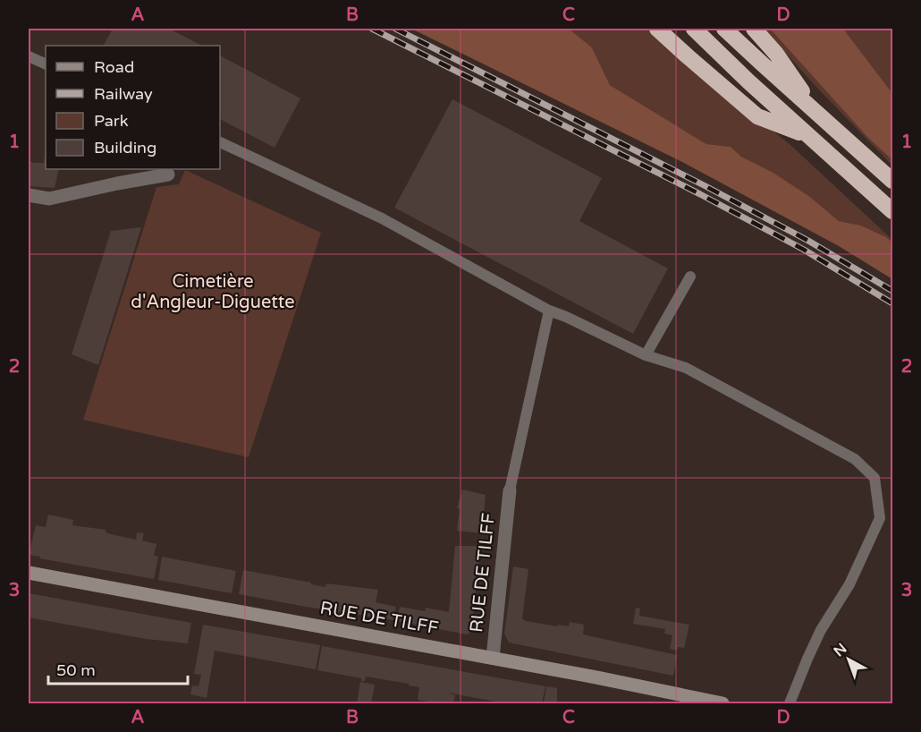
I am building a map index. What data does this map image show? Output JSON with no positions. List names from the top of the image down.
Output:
{
  "streets": {
    "main road": ["RUE DE TILFF"]
  },
  "parks": ["Cimetière d'Angleur-Diguette"],
  "legend": [
    "Road",
    "Railway",
    "Park",
    "Building"
  ],
  "scale_bar": "50 m",
  "north": "top left",
  "grid": {
    "columns": [
      "A",
      "B",
      "C",
      "D"
    ],
    "rows": ["1", "2", "3"]
  }
}
